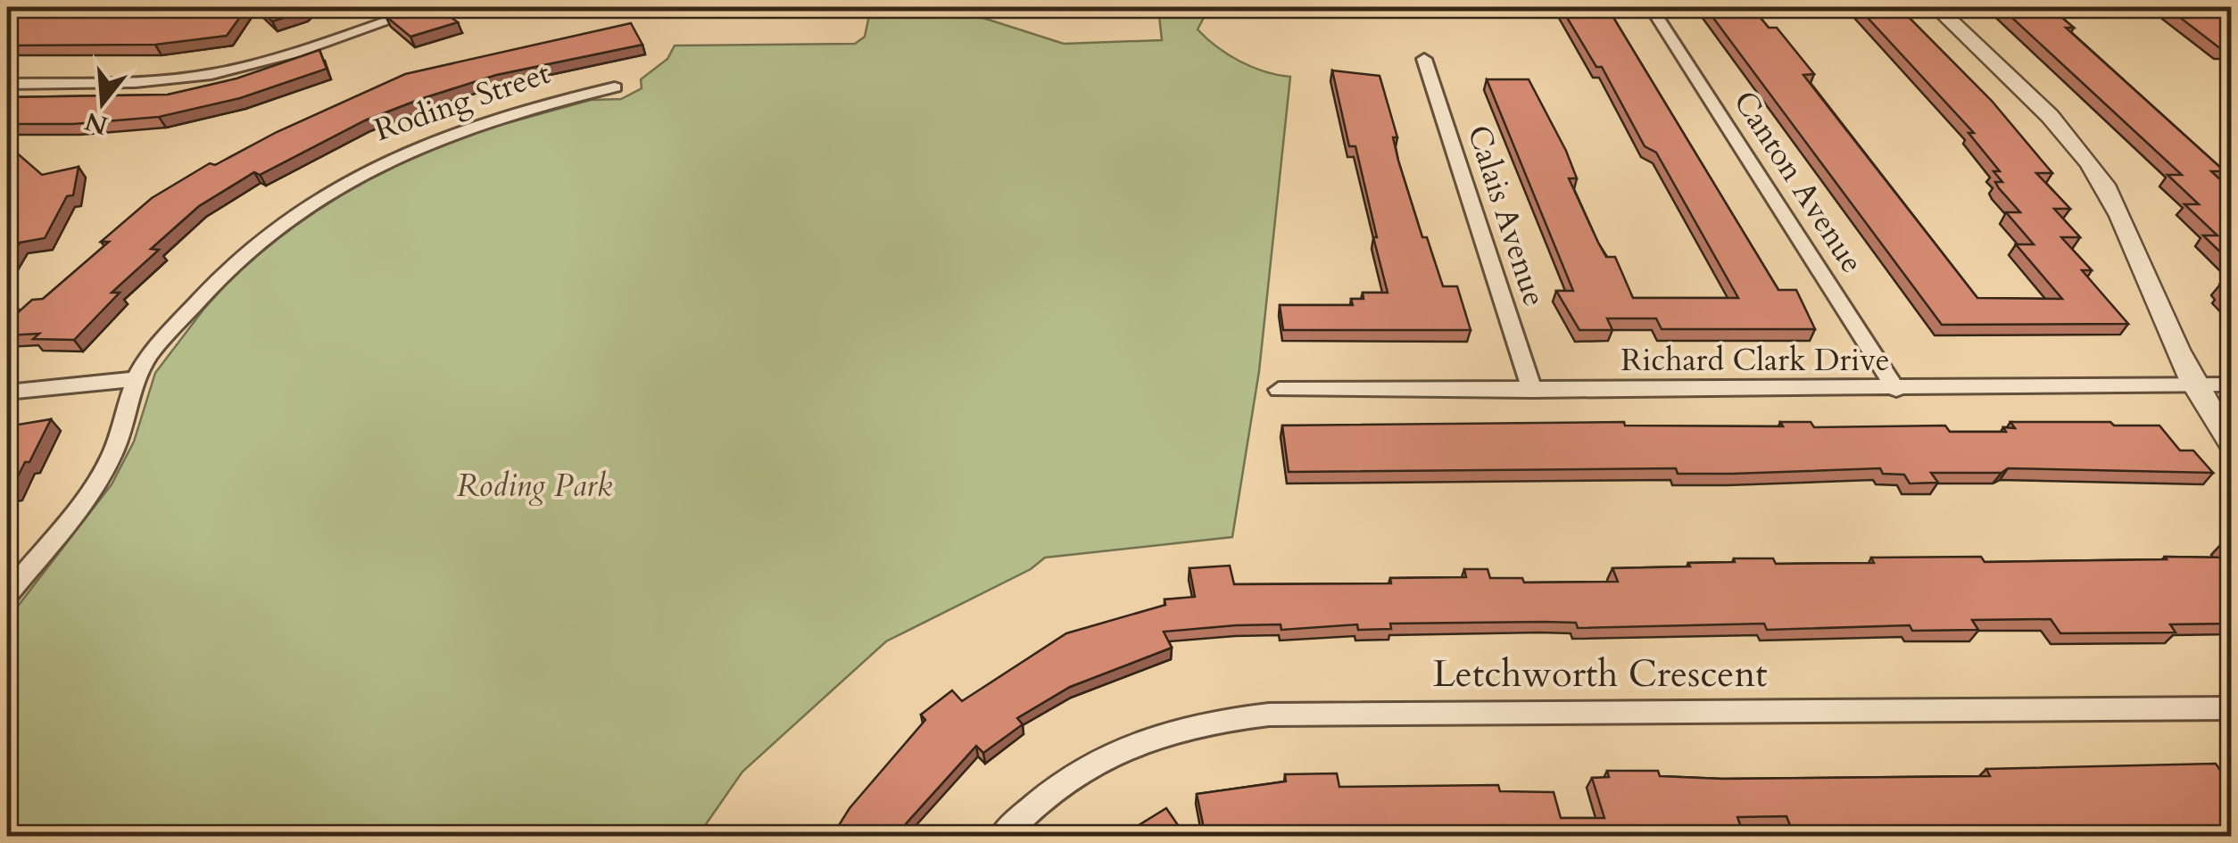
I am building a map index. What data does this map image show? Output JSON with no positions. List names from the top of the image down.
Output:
{
  "streets": {
    "street": [
      "Roding Street",
      "Canton Avenue",
      "Calais Avenue",
      "Richard Clark Drive",
      "Letchworth Crescent"
    ]
  },
  "crossings": [
    ["Canton Avenue", "Richard Clark Drive"],
    ["Calais Avenue", "Richard Clark Drive"]
  ],
  "parks": ["Roding Park"],
  "north": "bottom"
}
